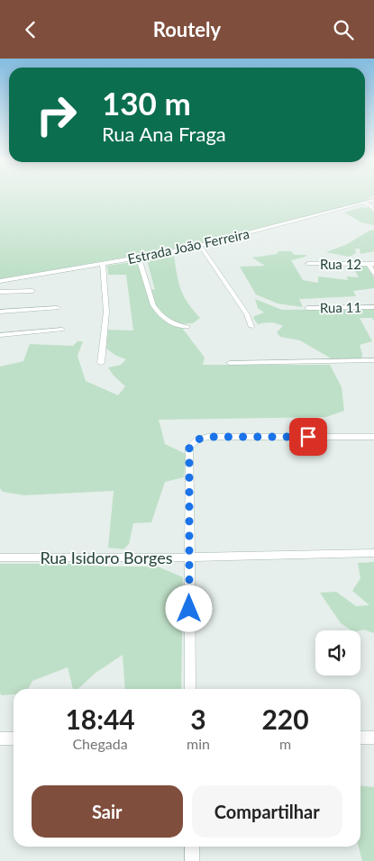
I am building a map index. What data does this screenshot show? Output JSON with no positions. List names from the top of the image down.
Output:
{
  "streets": {
    "street": [
      "Estrada João Ferreira",
      "Rua 12",
      "Rua 11",
      "Rua Isidoro Borges"
    ]
  },
  "page": {
    "header": "Routely",
    "turn": ["130 m", "Rua Ana Fraga"],
    "eta": [
      "18:44",
      "Chegada",
      "3",
      "min",
      "220",
      "m"
    ],
    "buttons": ["Sair", "Compartilhar"]
  }
}
